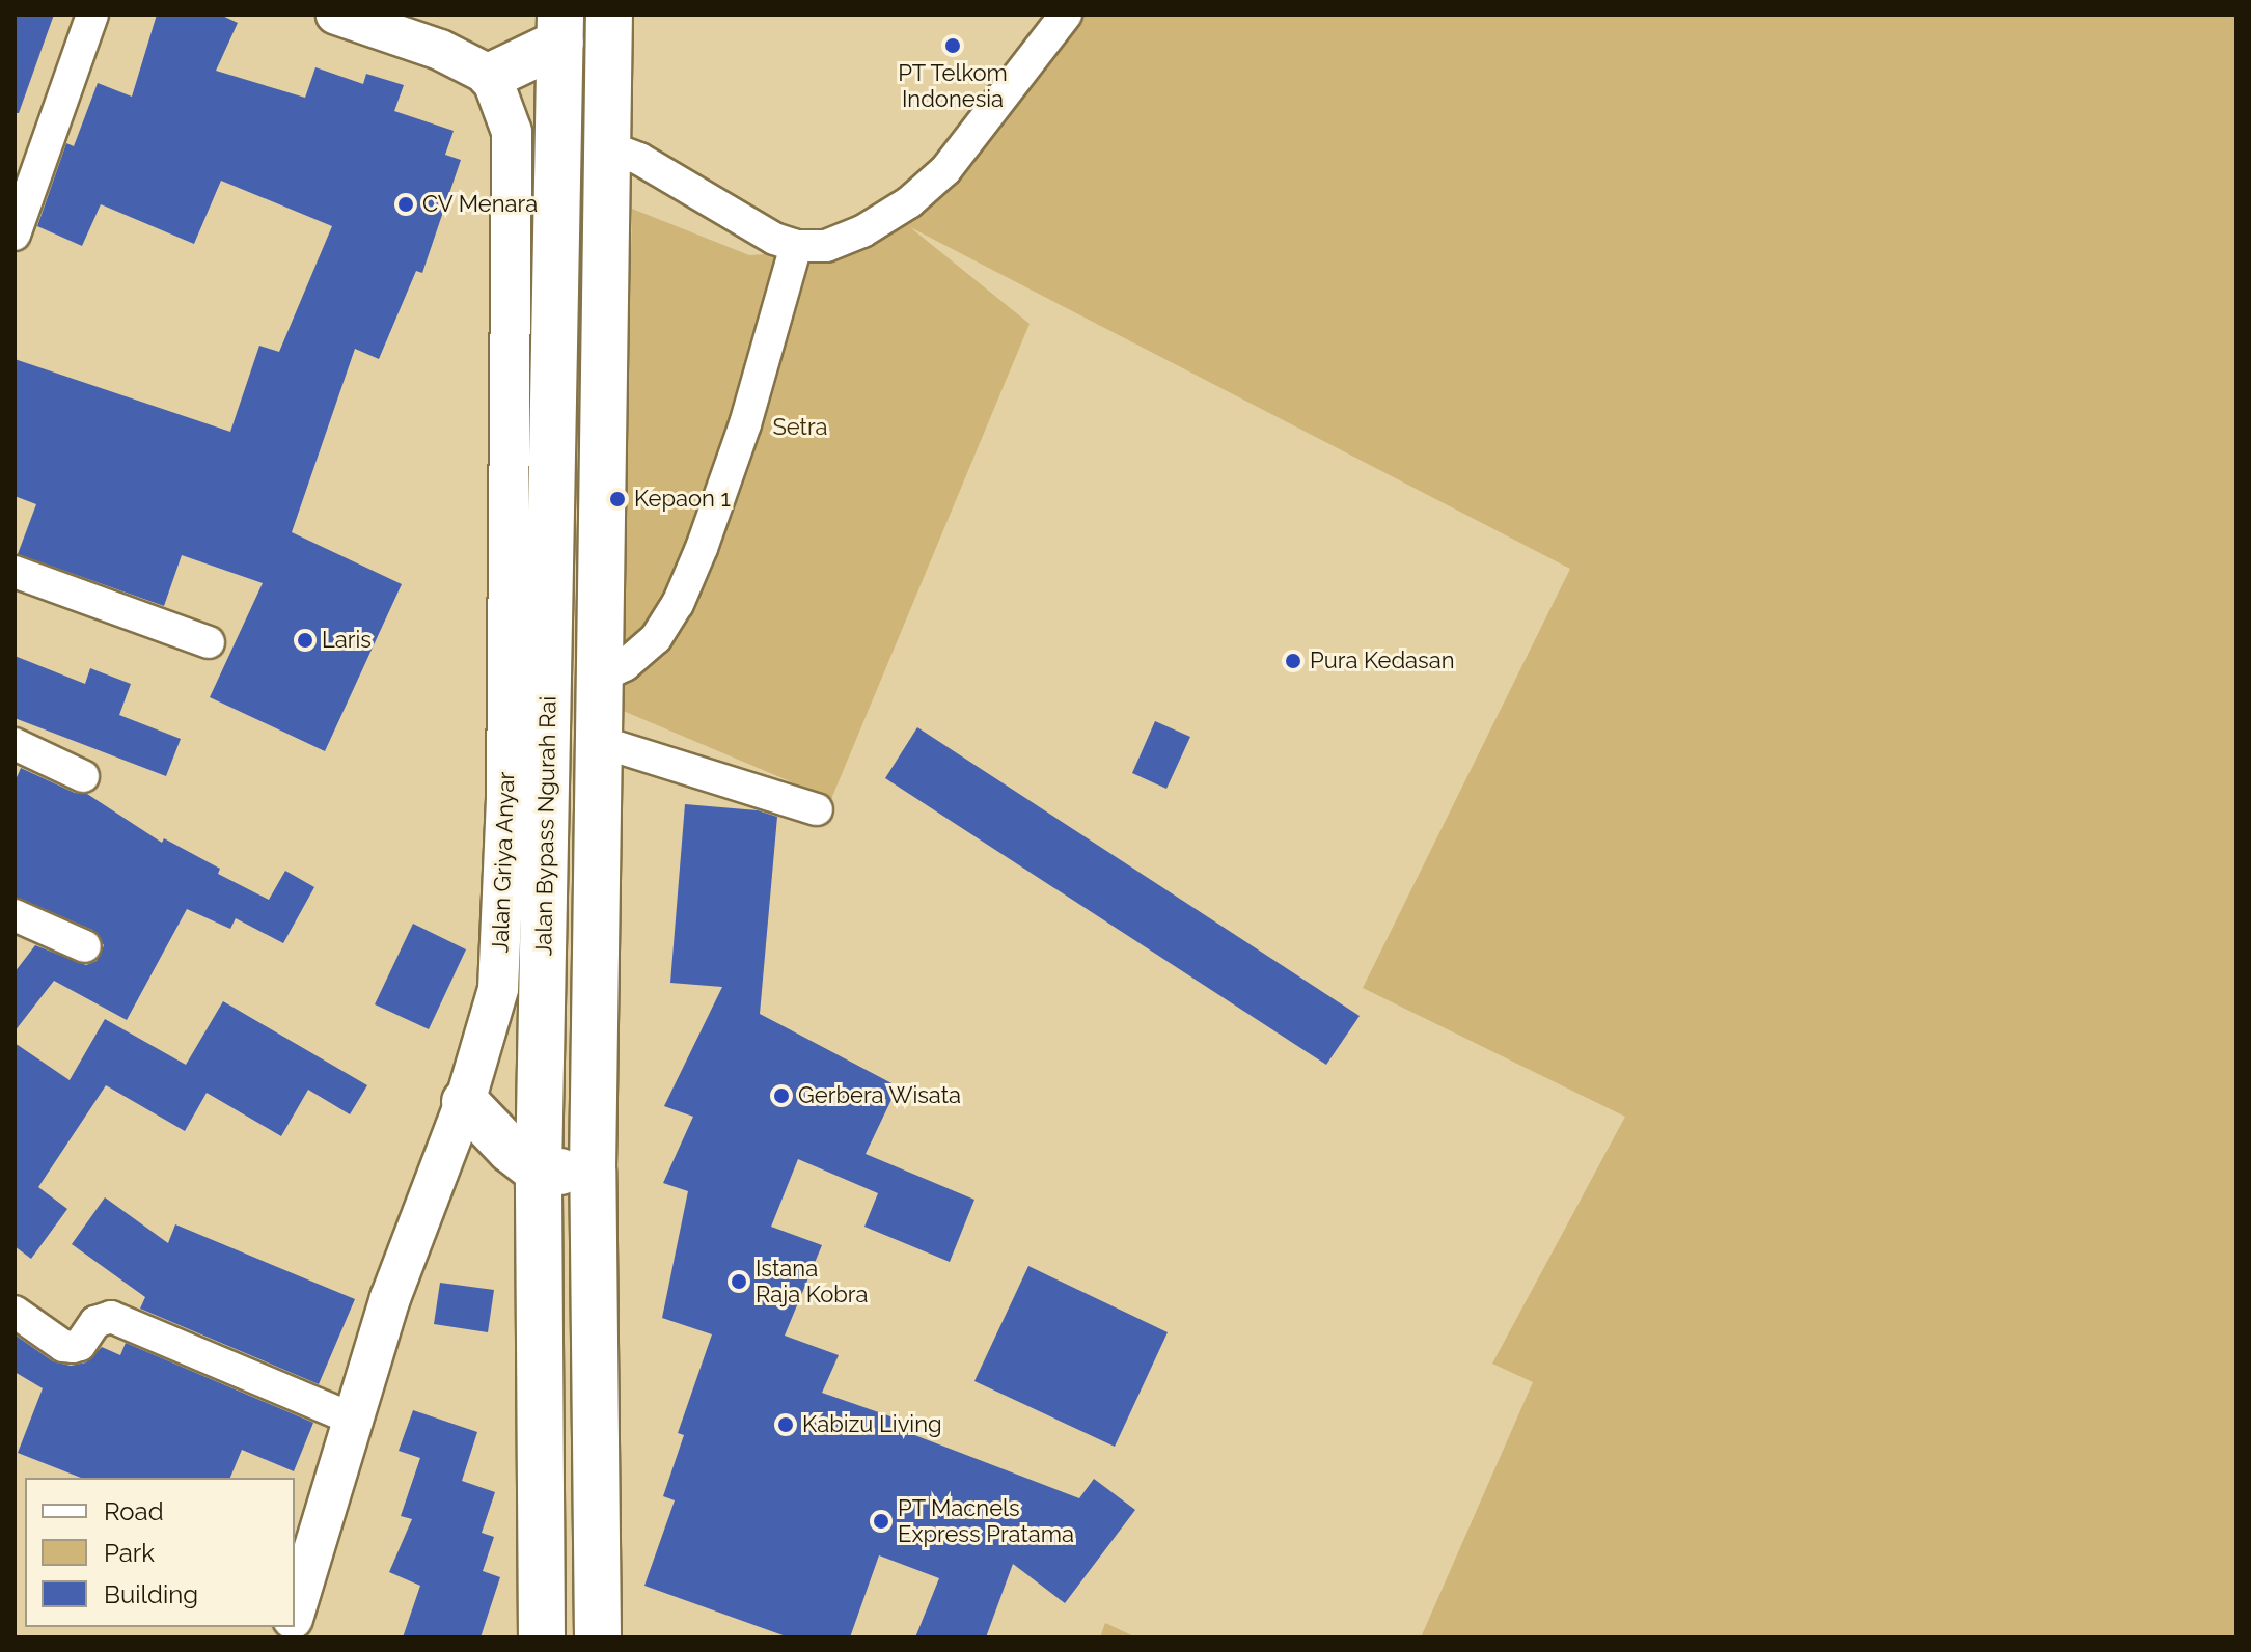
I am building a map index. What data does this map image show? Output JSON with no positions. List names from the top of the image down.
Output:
{
  "streets": {
    "highway": ["Jalan Bypass Ngurah Rai"],
    "street": ["Jalan Griya Anyar"]
  },
  "parks": ["Setra"],
  "places": [
    "PT Telkom Indonesia",
    "CV Menara",
    "Kepaon 1",
    "Laris",
    "Pura Kedasan",
    "Gerbera Wisata",
    "Istana Raja Kobra",
    "Kabizu Living",
    "PT Macnels Express Pratama"
  ],
  "legend": ["Road", "Park", "Building"]
}
